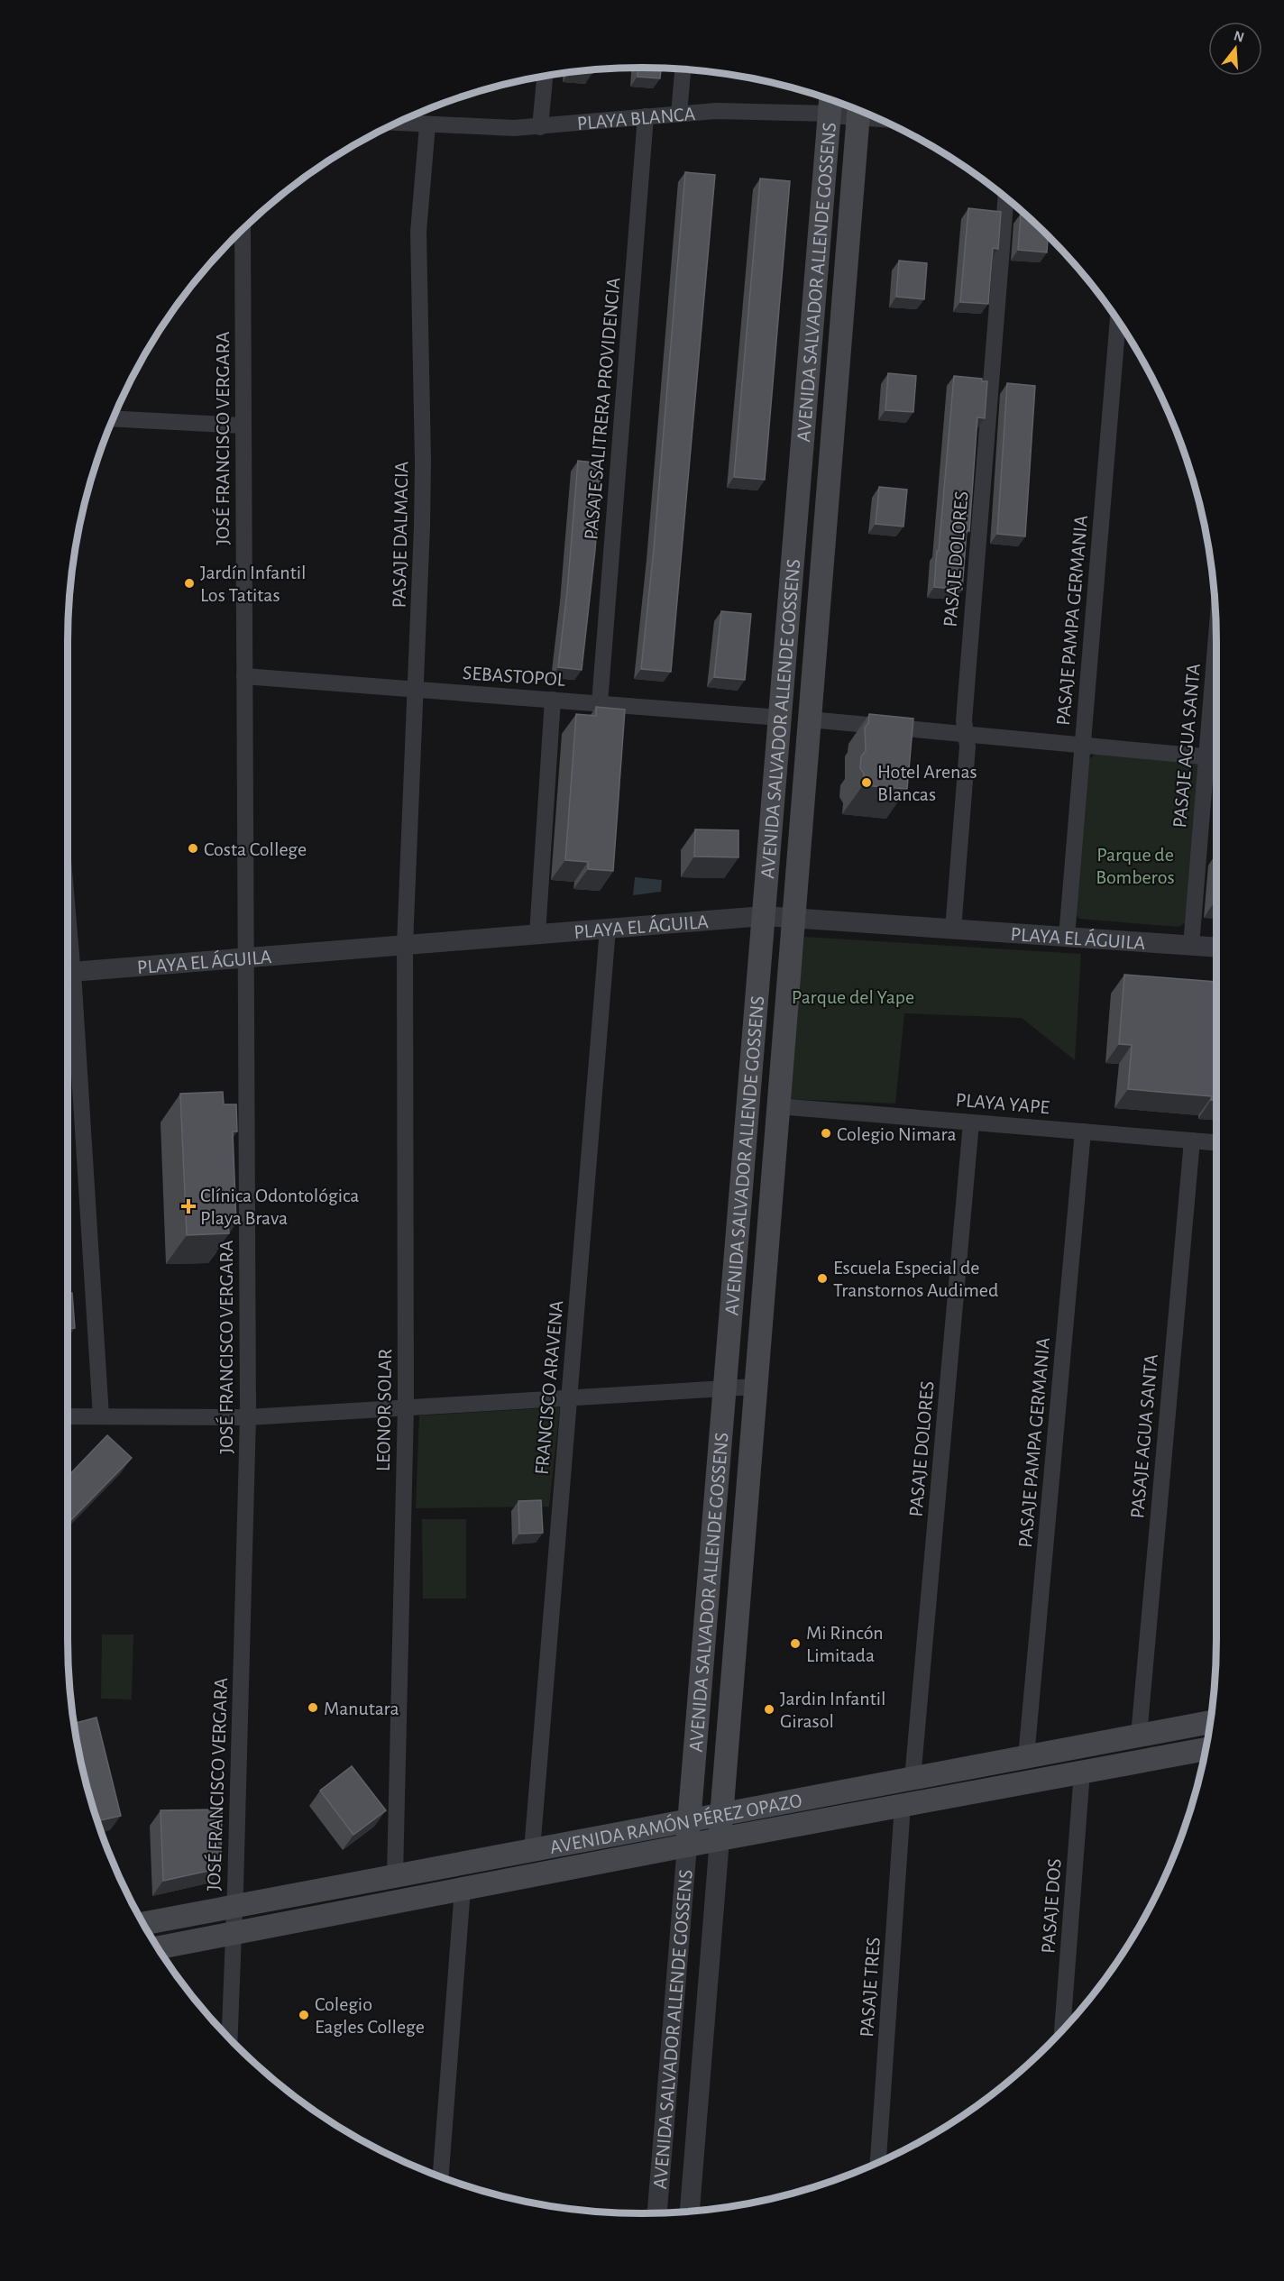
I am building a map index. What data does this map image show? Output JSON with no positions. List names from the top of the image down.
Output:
{
  "streets": {
    "main road": ["AVENIDA SALVADOR ALLENDE GOSSENS", "AVENIDA RAMÓN PÉREZ OPAZO"],
    "street": [
      "PLAYA BLANCA",
      "PASAJE SALITRERA PROVIDENCIA",
      "JOSÉ FRANCISCO VERGARA",
      "PASAJE DALMACIA",
      "PASAJE DOLORES",
      "PASAJE PAMPA GERMANIA",
      "SEBASTOPOL",
      "PASAJE AGUA SANTA",
      "PLAYA EL ÁGUILA",
      "PLAYA YAPE",
      "FRANCISCO ARAVENA",
      "LEONOR SOLAR",
      "PASAJE DOS",
      "PASAJE TRES"
    ]
  },
  "crossings": [
    ["PLAYA BLANCA", "AVENIDA SALVADOR ALLENDE GOSSENS"],
    ["PLAYA BLANCA", "PASAJE SALITRERA PROVIDENCIA"],
    ["PLAYA BLANCA", "PASAJE DALMACIA"],
    ["AVENIDA SALVADOR ALLENDE GOSSENS", "SEBASTOPOL"],
    ["AVENIDA SALVADOR ALLENDE GOSSENS", "PLAYA EL ÁGUILA"],
    ["AVENIDA SALVADOR ALLENDE GOSSENS", "PLAYA YAPE"],
    ["AVENIDA SALVADOR ALLENDE GOSSENS", "AVENIDA RAMÓN PÉREZ OPAZO"],
    ["PASAJE SALITRERA PROVIDENCIA", "SEBASTOPOL"],
    ["JOSÉ FRANCISCO VERGARA", "SEBASTOPOL"],
    ["JOSÉ FRANCISCO VERGARA", "PLAYA EL ÁGUILA"],
    ["JOSÉ FRANCISCO VERGARA", "AVENIDA RAMÓN PÉREZ OPAZO"],
    ["PASAJE DALMACIA", "SEBASTOPOL"],
    ["PASAJE DALMACIA", "PLAYA EL ÁGUILA"],
    ["PASAJE DALMACIA", "LEONOR SOLAR"],
    ["PASAJE DOLORES", "PLAYA EL ÁGUILA"],
    ["PASAJE DOLORES", "PLAYA YAPE"],
    ["PASAJE DOLORES", "AVENIDA RAMÓN PÉREZ OPAZO"],
    ["PASAJE PAMPA GERMANIA", "PLAYA EL ÁGUILA"],
    ["PASAJE PAMPA GERMANIA", "PLAYA YAPE"],
    ["PASAJE PAMPA GERMANIA", "AVENIDA RAMÓN PÉREZ OPAZO"],
    ["PASAJE AGUA SANTA", "PLAYA EL ÁGUILA"],
    ["PASAJE AGUA SANTA", "PLAYA YAPE"],
    ["PASAJE AGUA SANTA", "AVENIDA RAMÓN PÉREZ OPAZO"],
    ["PLAYA EL ÁGUILA", "FRANCISCO ARAVENA"],
    ["PLAYA EL ÁGUILA", "LEONOR SOLAR"],
    ["FRANCISCO ARAVENA", "AVENIDA RAMÓN PÉREZ OPAZO"],
    ["LEONOR SOLAR", "AVENIDA RAMÓN PÉREZ OPAZO"],
    ["AVENIDA RAMÓN PÉREZ OPAZO", "PASAJE DOS"],
    ["AVENIDA RAMÓN PÉREZ OPAZO", "PASAJE TRES"]
  ],
  "parks": ["Parque de Bomberos", "Parque del Yape"],
  "places": {
    "other": [
      "Jardín Infantil Los Tatitas",
      "Hotel Arenas Blancas",
      "Costa College",
      "Colegio Nimara",
      "Escuela Especial de Transtornos Audimed",
      "Mi Rincón Limitada",
      "Manutara",
      "Jardin Infantil Girasol",
      "Colegio Eagles College"
    ],
    "health": ["Clínica Odontológica Playa Brava"]
  },
  "north": "top"
}
